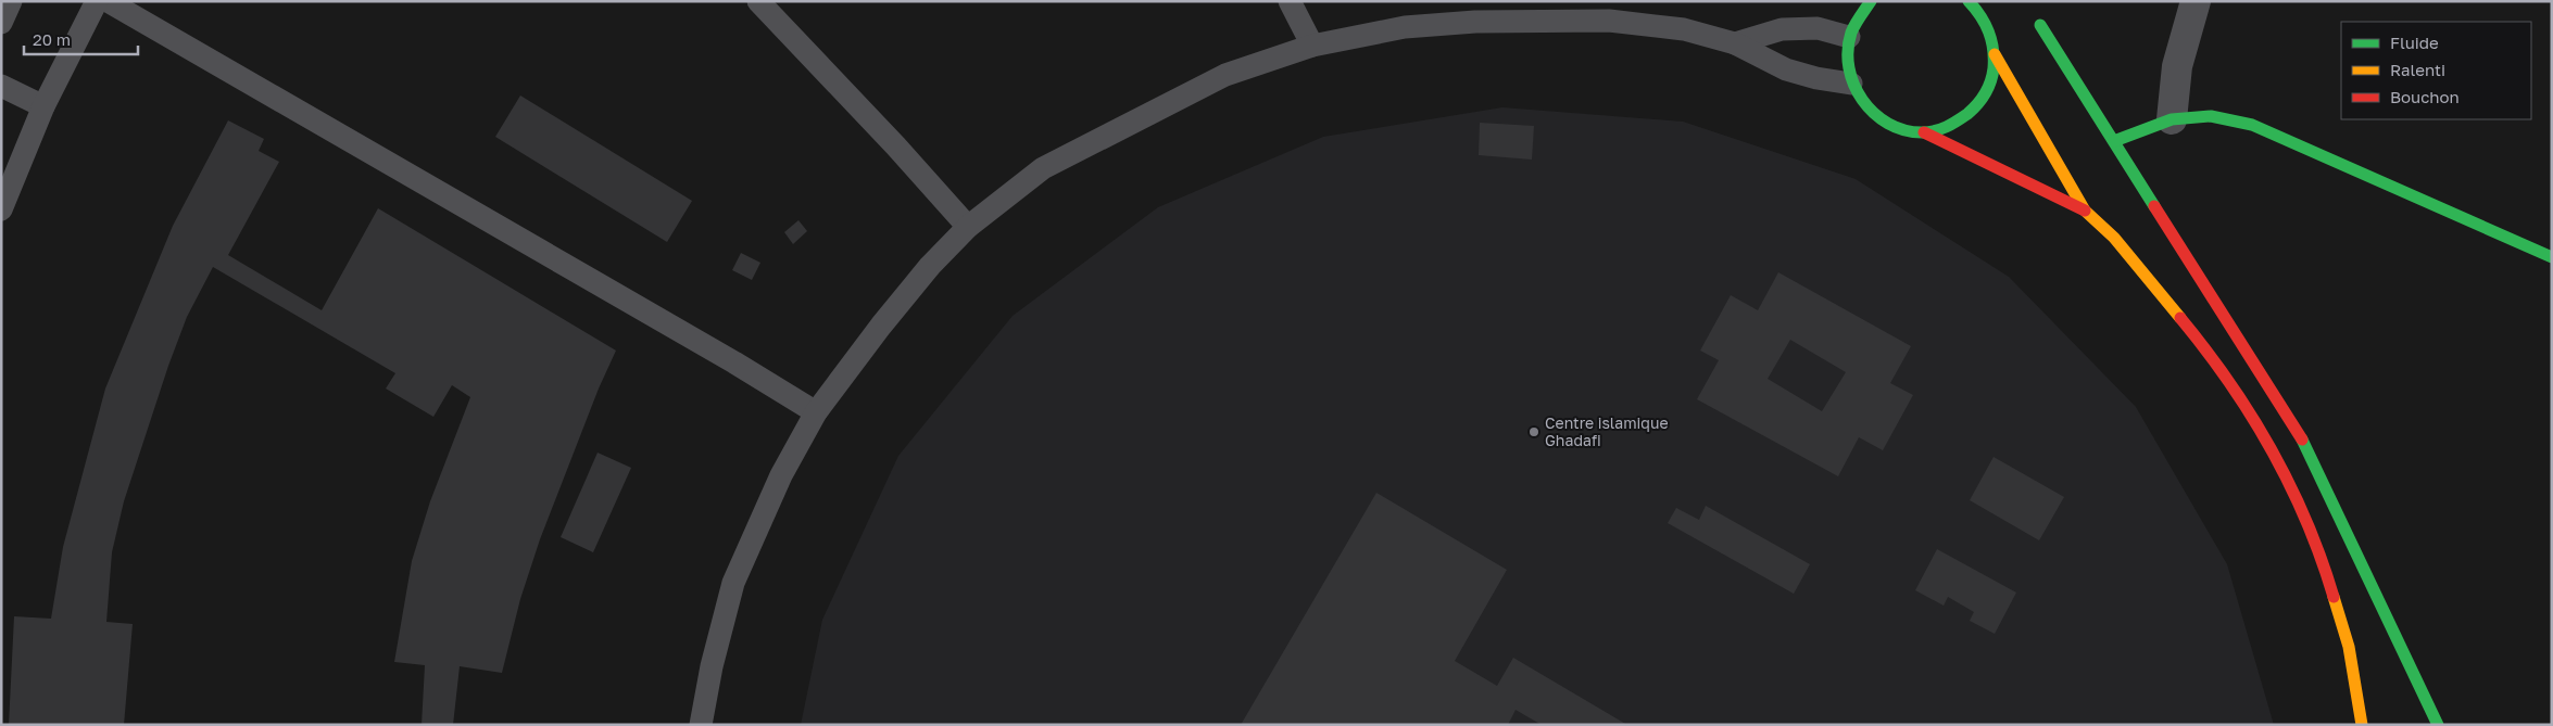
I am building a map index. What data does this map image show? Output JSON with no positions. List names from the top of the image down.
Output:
{
  "places": ["Centre islamique Ghadafi"],
  "legend": ["Fluide", "Ralenti", "Bouchon"],
  "scale_bar": "20 m"
}
